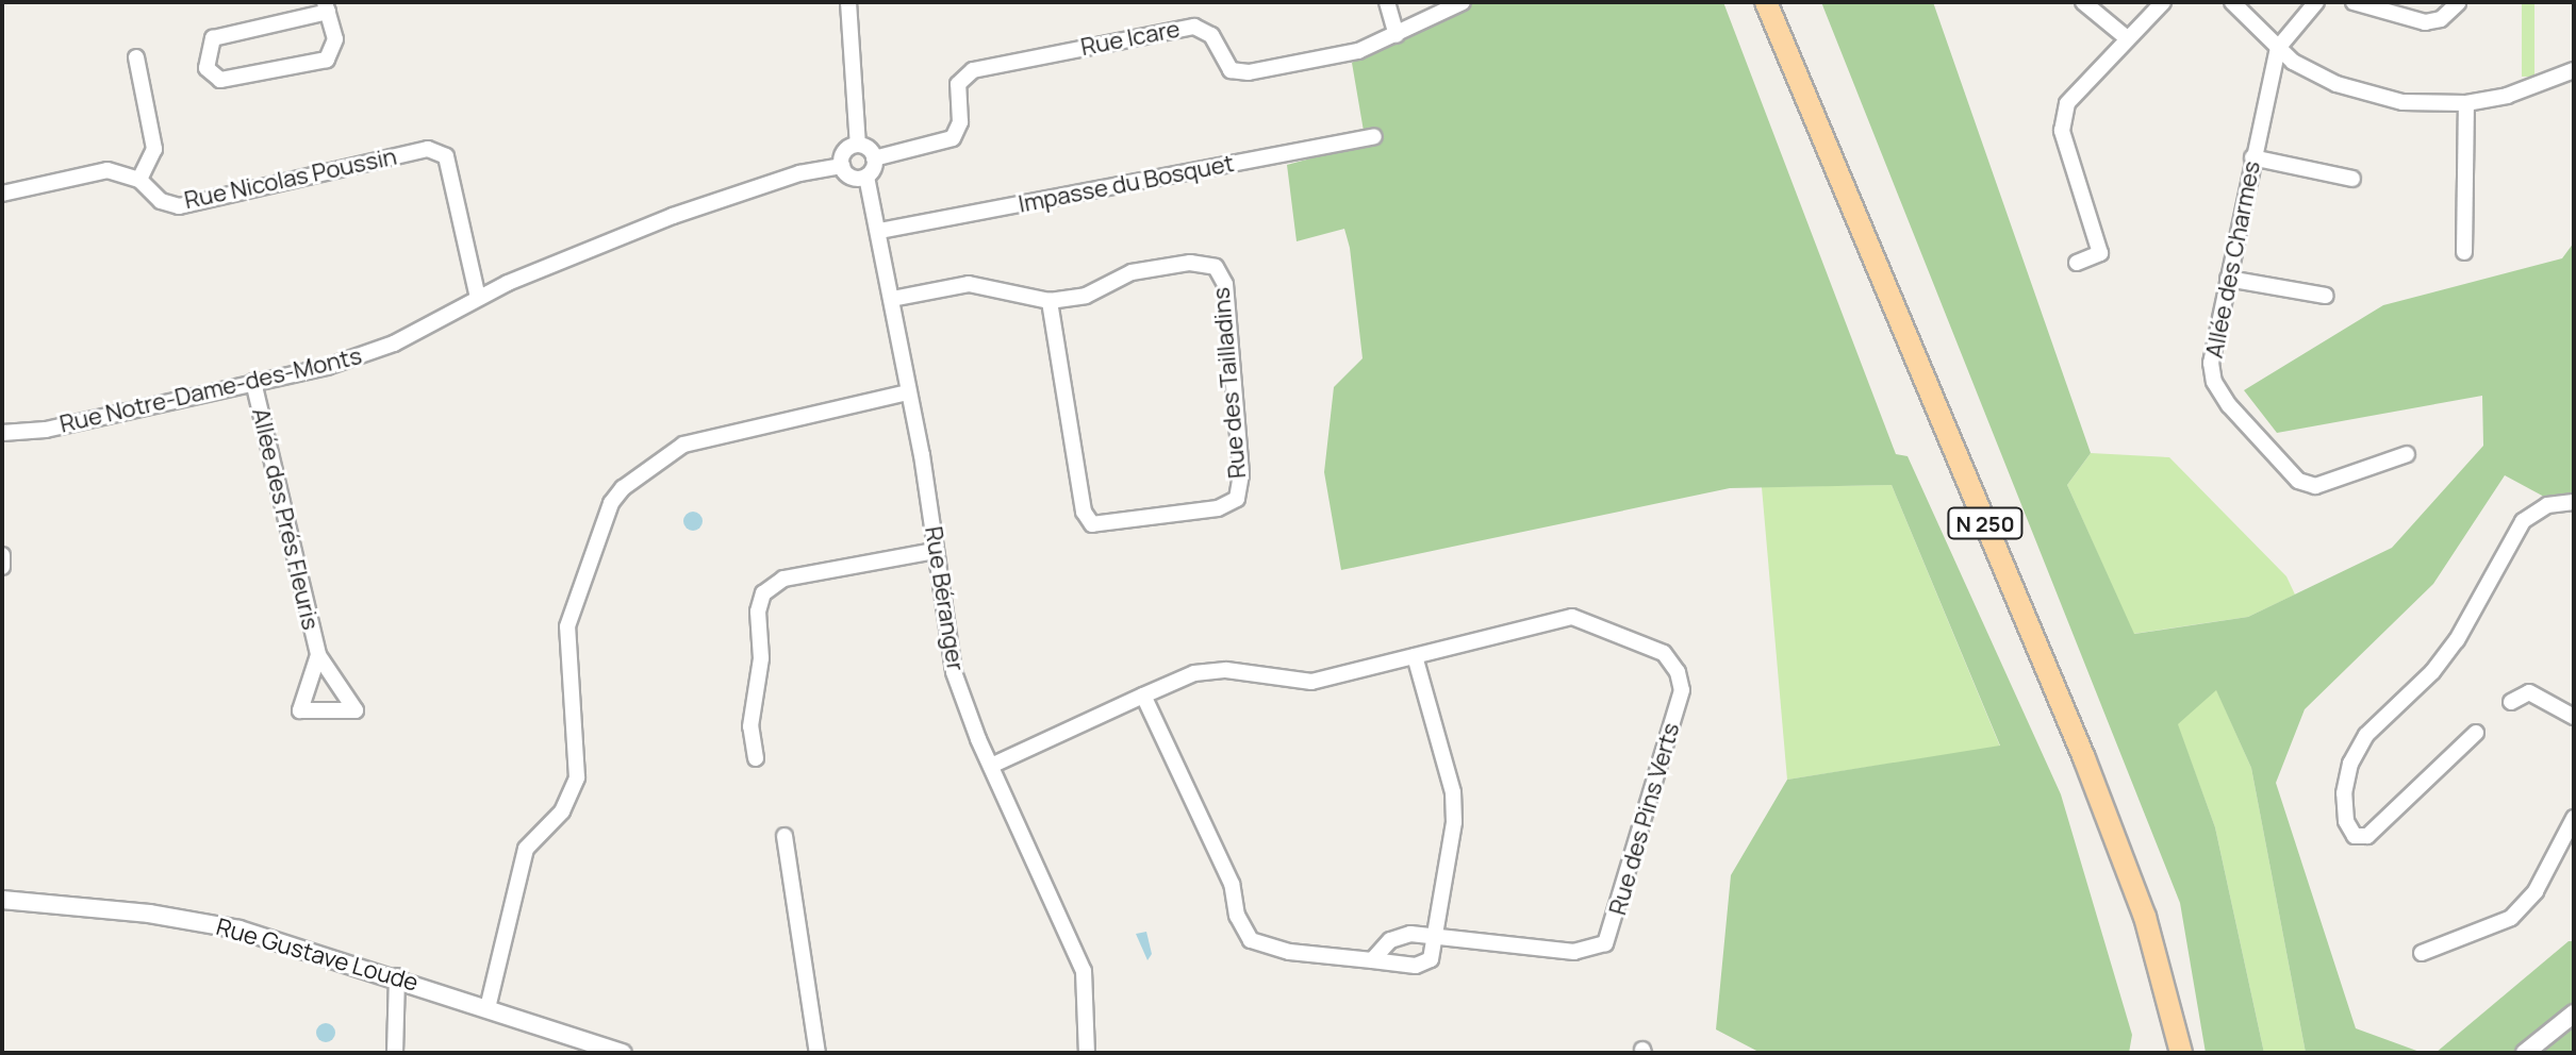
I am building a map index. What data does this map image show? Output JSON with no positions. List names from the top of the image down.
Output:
{
  "streets": {
    "main road": ["N 250"],
    "street": [
      "Rue Icare",
      "Rue Nicolas Poussin",
      "Impasse du Bosquet",
      "Allée des Charmes",
      "Rue des Tailladins",
      "Rue Notre-Dame-des-Monts",
      "Allée des Prés Fleuris",
      "Rue Béranger",
      "Rue des Pins Verts",
      "Rue Gustave Loude"
    ]
  },
  "crossings": [
    ["Rue Icare", "Rue Notre-Dame-des-Monts"],
    ["Rue Icare", "Rue Béranger"],
    ["Rue Nicolas Poussin", "Rue Notre-Dame-des-Monts"],
    ["Impasse du Bosquet", "Rue Béranger"],
    ["Rue des Tailladins", "Rue Béranger"],
    ["Rue Notre-Dame-des-Monts", "Allée des Prés Fleuris"],
    ["Rue Notre-Dame-des-Monts", "Rue Béranger"],
    ["Rue Béranger", "Rue des Pins Verts"]
  ]
}
